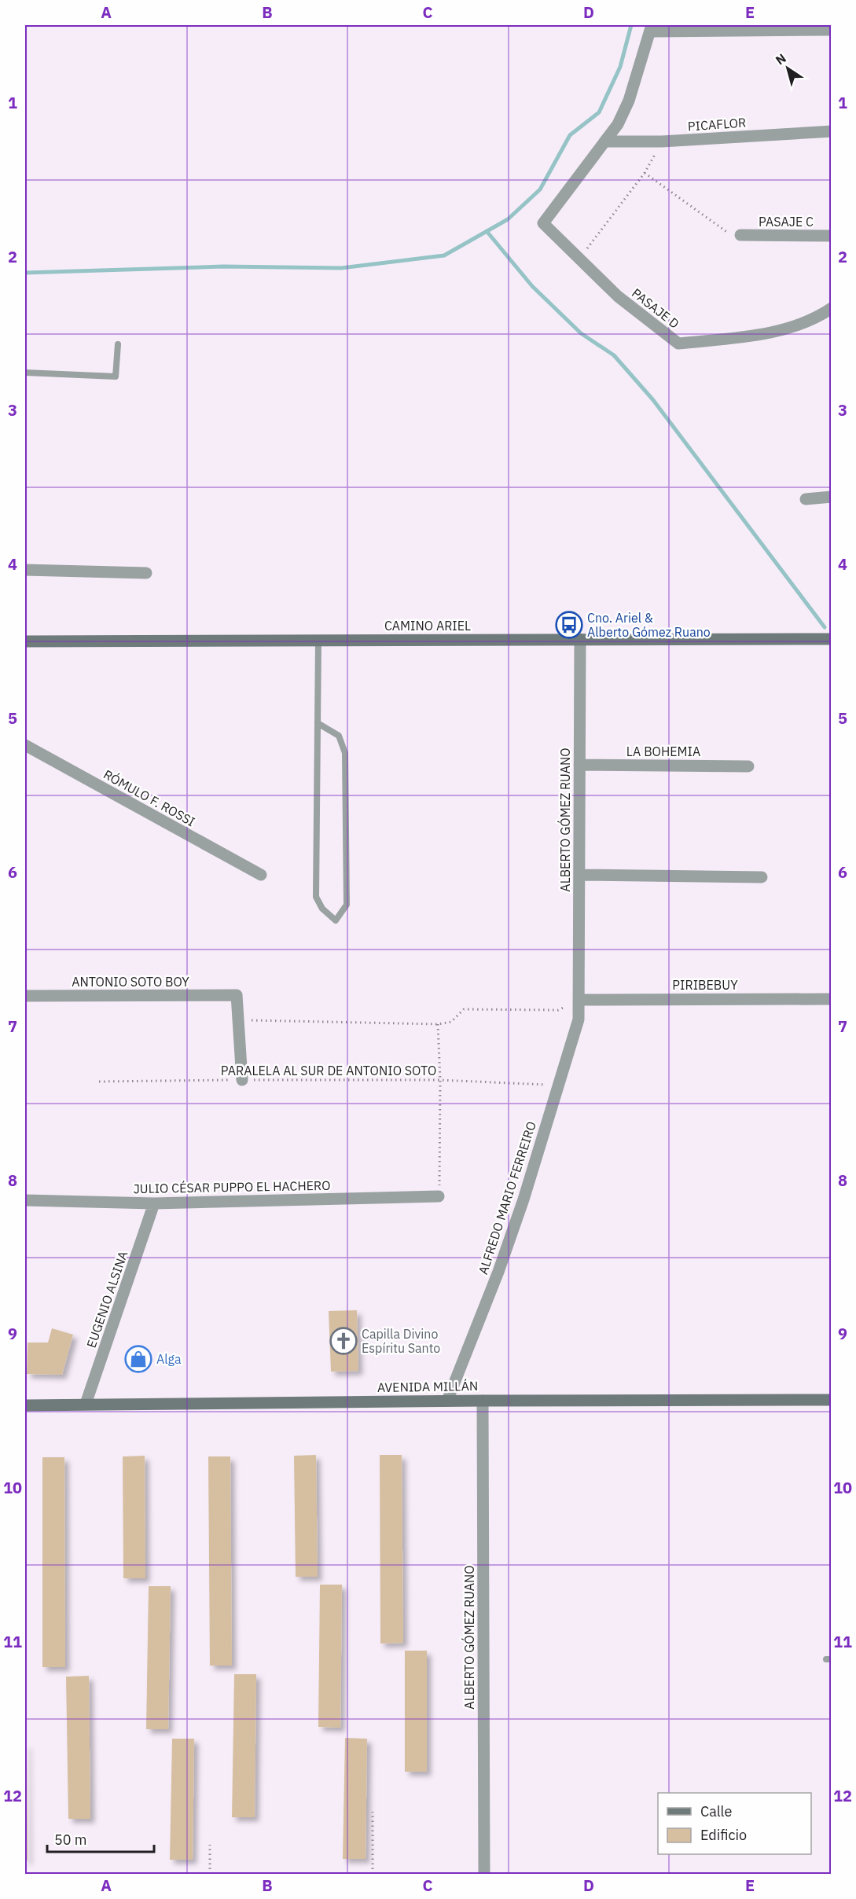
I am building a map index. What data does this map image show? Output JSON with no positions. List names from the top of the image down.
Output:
{
  "streets": {
    "street": [
      "PICAFLOR",
      "PASAJE C",
      "PASAJE D",
      "CAMINO ARIEL",
      "LA BOHEMIA",
      "RÓMULO F. ROSSI",
      "ALBERTO GÓMEZ RUANO",
      "ANTONIO SOTO BOY",
      "PIRIBEBUY",
      "JULIO CÉSAR PUPPO EL HACHERO",
      "ALFREDO MARIO FERREIRO",
      "EUGENIO ALSINA",
      "AVENIDA MILLÁN"
    ],
    "path": ["PARALELA AL SUR DE ANTONIO SOTO"]
  },
  "crossings": [
    ["PICAFLOR", "PASAJE D"],
    ["CAMINO ARIEL", "ALBERTO GÓMEZ RUANO"],
    ["LA BOHEMIA", "ALBERTO GÓMEZ RUANO"],
    ["ALBERTO GÓMEZ RUANO", "PIRIBEBUY"],
    ["ALBERTO GÓMEZ RUANO", "ALFREDO MARIO FERREIRO"],
    ["ALBERTO GÓMEZ RUANO", "AVENIDA MILLÁN"],
    ["PIRIBEBUY", "ALFREDO MARIO FERREIRO"],
    ["PARALELA AL SUR DE ANTONIO SOTO", "ALFREDO MARIO FERREIRO"],
    ["JULIO CÉSAR PUPPO EL HACHERO", "EUGENIO ALSINA"],
    ["ALFREDO MARIO FERREIRO", "AVENIDA MILLÁN"],
    ["EUGENIO ALSINA", "AVENIDA MILLÁN"]
  ],
  "places": {
    "bus stop": ["Cno. Ariel & Alberto Gómez Ruano"],
    "church": ["Capilla Divino Espíritu Santo"],
    "shop": ["Alga"]
  },
  "legend": ["Calle", "Edificio"],
  "scale_bar": "50 m",
  "north": "top left",
  "grid": {
    "columns": [
      "A",
      "B",
      "C",
      "D",
      "E"
    ],
    "rows": [
      "1",
      "2",
      "3",
      "4",
      "5",
      "6",
      "7",
      "8",
      "9",
      "10",
      "11",
      "12"
    ]
  }
}
